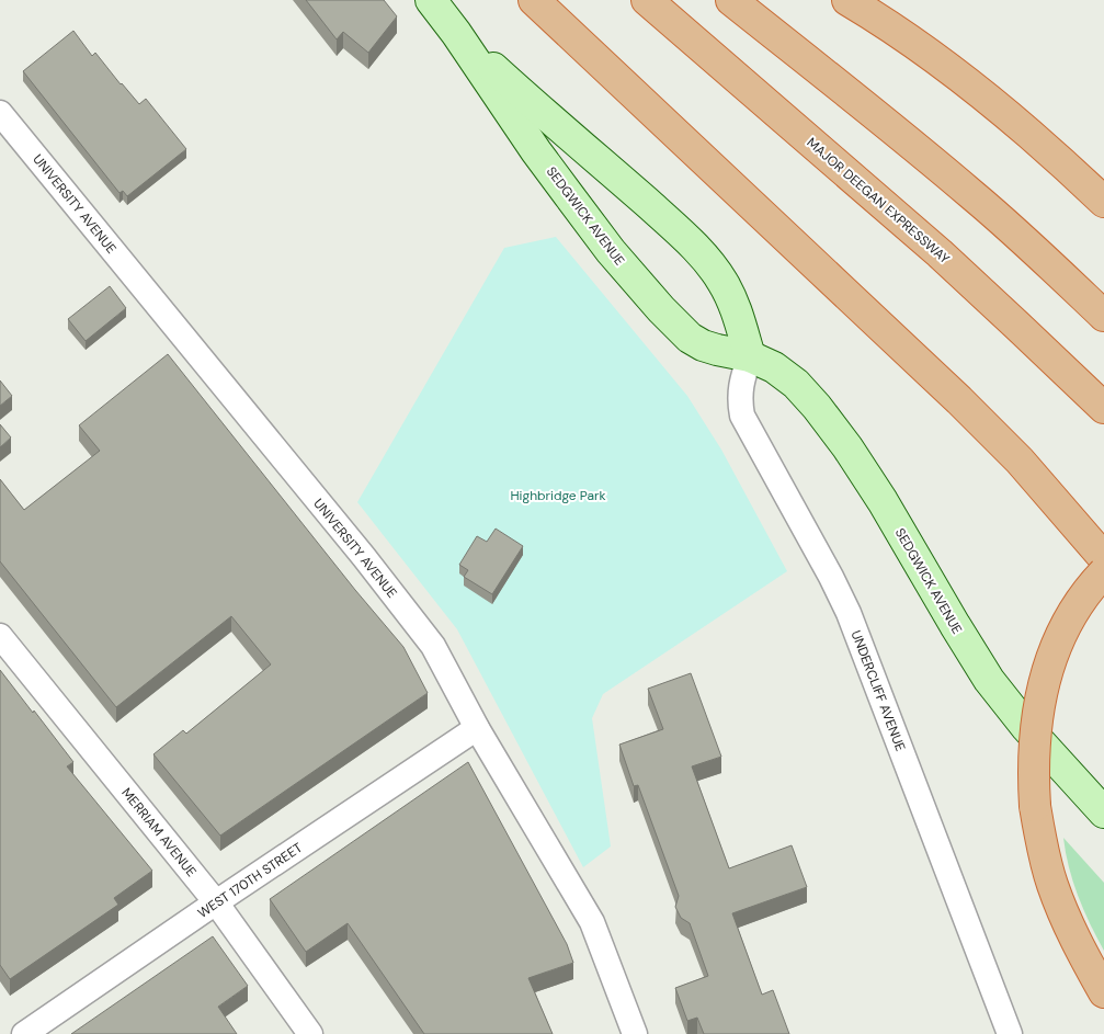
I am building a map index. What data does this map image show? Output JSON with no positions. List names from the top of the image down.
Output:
{
  "streets": {
    "highway": ["MAJOR DEEGAN EXPRESSWAY"],
    "main road": ["SEDGWICK AVENUE"],
    "street": [
      "UNIVERSITY AVENUE",
      "UNDERCLIFF AVENUE",
      "MERRIAM AVENUE",
      "WEST 170TH STREET"
    ]
  },
  "crossings": [
    ["UNIVERSITY AVENUE", "WEST 170TH STREET"],
    ["SEDGWICK AVENUE", "UNDERCLIFF AVENUE"],
    ["MERRIAM AVENUE", "WEST 170TH STREET"]
  ],
  "parks": ["Highbridge Park"]
}
